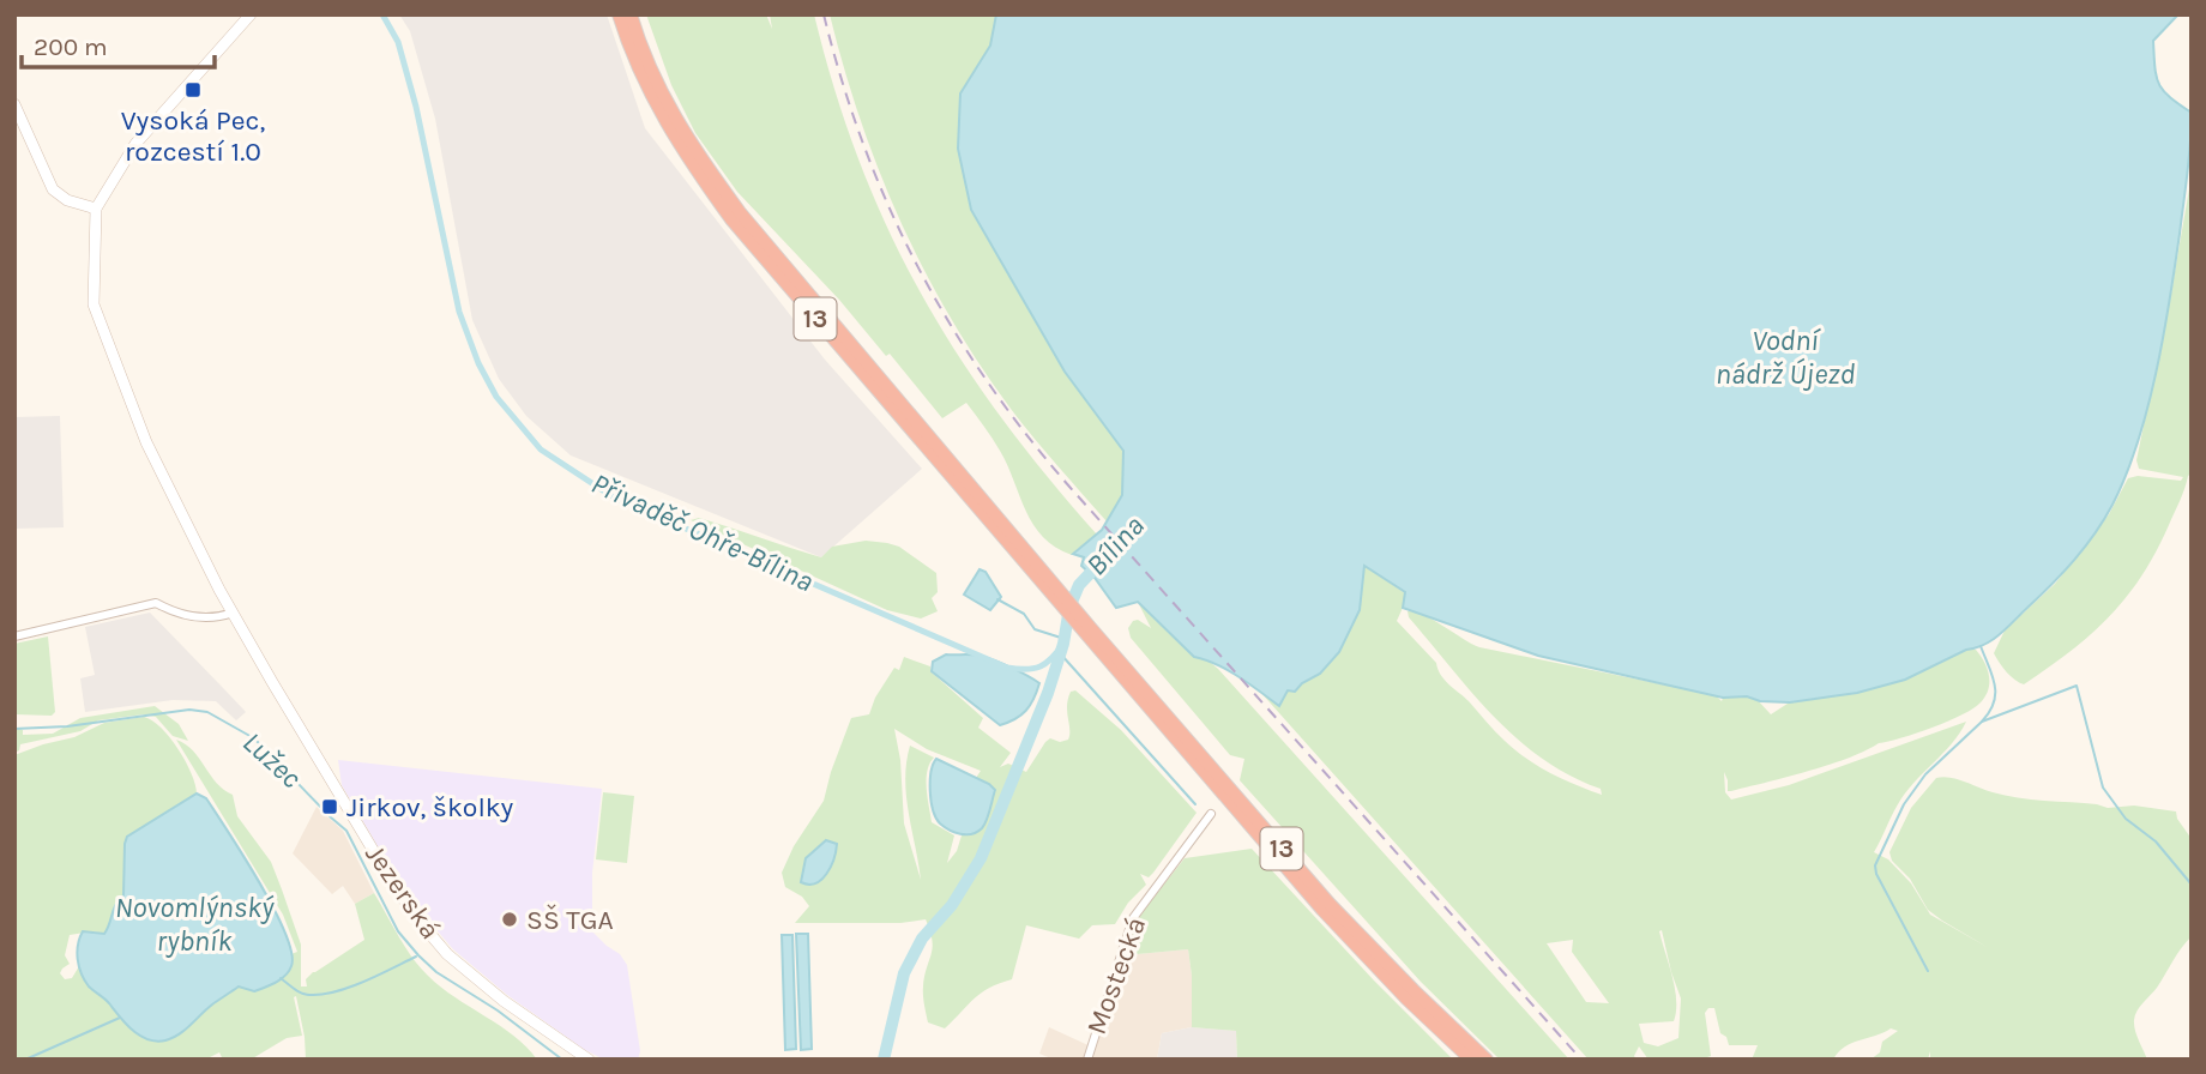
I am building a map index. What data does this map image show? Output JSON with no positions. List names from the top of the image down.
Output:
{
  "streets": {
    "highway": ["13"],
    "street": ["Jezerská", "Mostecká"]
  },
  "water": [
    "Vodní nádrž Újezd",
    "Přivaděč Ohře-Bílina",
    "Bílina",
    "Lužec",
    "Novomlýnský rybník"
  ],
  "places": {
    "transit": ["Vysoká Pec, rozcestí 1.0", "Jirkov, školky"],
    "other": ["SŠ TGA"]
  },
  "scale_bar": "200 m"
}
